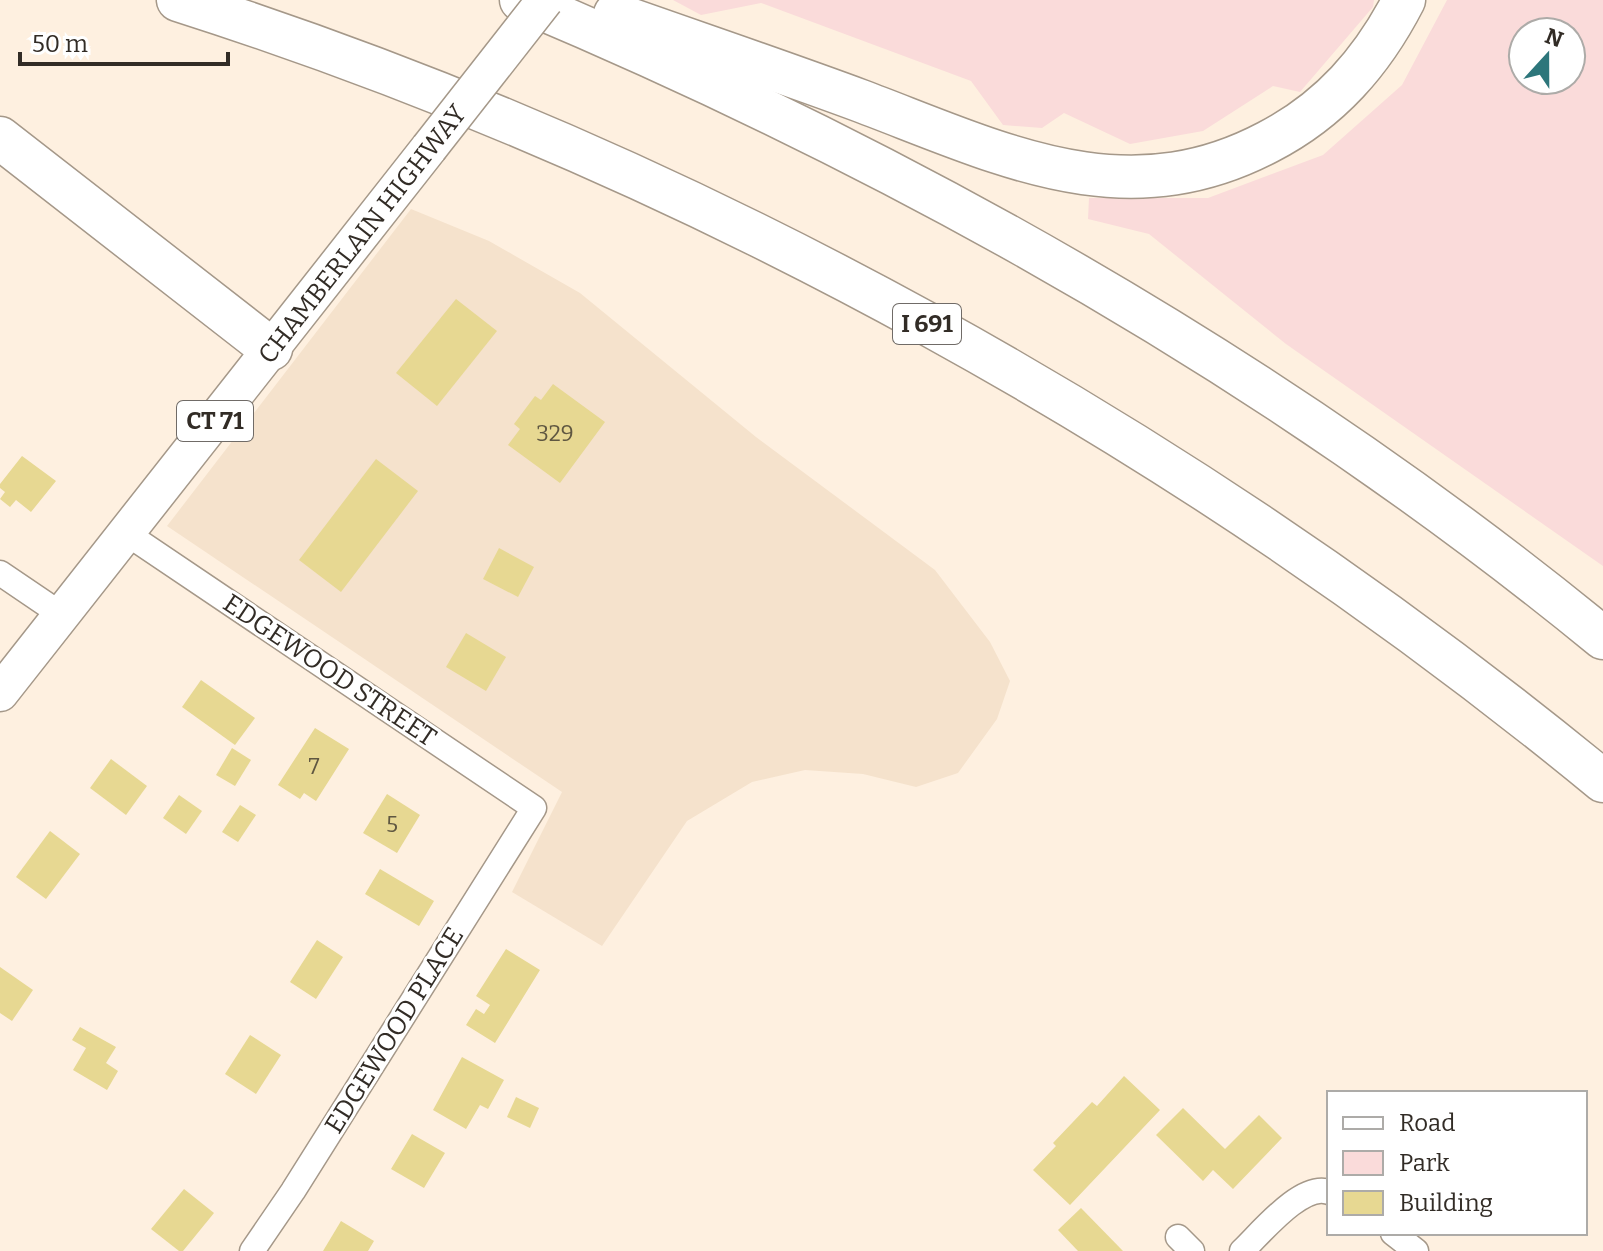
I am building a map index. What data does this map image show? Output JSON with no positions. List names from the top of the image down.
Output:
{
  "streets": {
    "highway": ["I 691"],
    "main road": ["CHAMBERLAIN HIGHWAY", "CT 71"],
    "street": ["EDGEWOOD STREET", "EDGEWOOD PLACE"]
  },
  "crossings": [
    ["CHAMBERLAIN HIGHWAY", "EDGEWOOD STREET"],
    ["EDGEWOOD STREET", "EDGEWOOD PLACE"]
  ],
  "house_numbers": ["329", "7", "5"],
  "legend": ["Road", "Park", "Building"],
  "scale_bar": "50 m",
  "north": "top"
}
